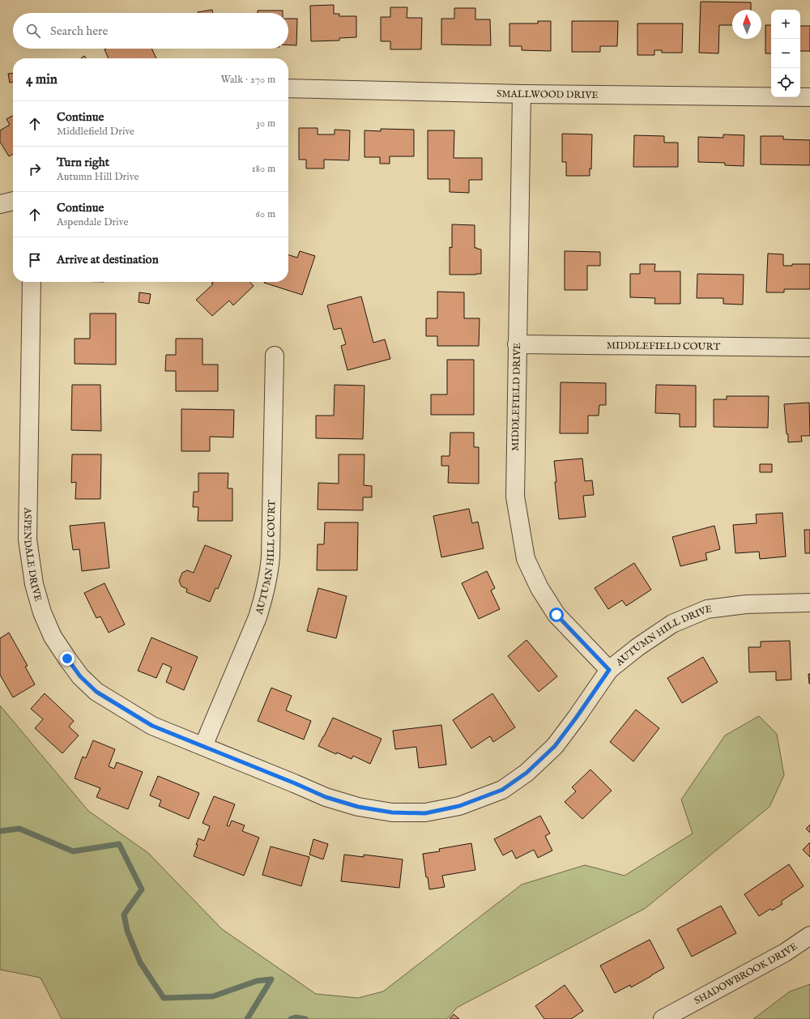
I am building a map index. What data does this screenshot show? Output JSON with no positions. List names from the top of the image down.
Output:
{
  "streets": {
    "street": [
      "SMALLWOOD DRIVE",
      "MIDDLEFIELD COURT",
      "MIDDLEFIELD DRIVE",
      "ASPENDALE DRIVE",
      "AUTUMN HILL COURT",
      "AUTUMN HILL DRIVE",
      "SHADOWBROOK DRIVE"
    ]
  },
  "crossings": [
    ["SMALLWOOD DRIVE", "MIDDLEFIELD DRIVE"],
    ["MIDDLEFIELD COURT", "MIDDLEFIELD DRIVE"],
    ["MIDDLEFIELD DRIVE", "AUTUMN HILL DRIVE"],
    ["ASPENDALE DRIVE", "AUTUMN HILL COURT"],
    ["ASPENDALE DRIVE", "AUTUMN HILL DRIVE"],
    ["AUTUMN HILL COURT", "AUTUMN HILL DRIVE"]
  ],
  "north": "top",
  "page": {
    "map_buttons": ["+", "−"],
    "search": "Search here",
    "heading": ["4 min", "Walk · 270 m"],
    "list": [
      ["Continue", "Middlefield Drive", "30 m"],
      ["Turn right", "Autumn Hill Drive", "180 m"],
      ["Continue", "Aspendale Drive", "60 m"],
      "Arrive at destination"
    ]
  }
}
